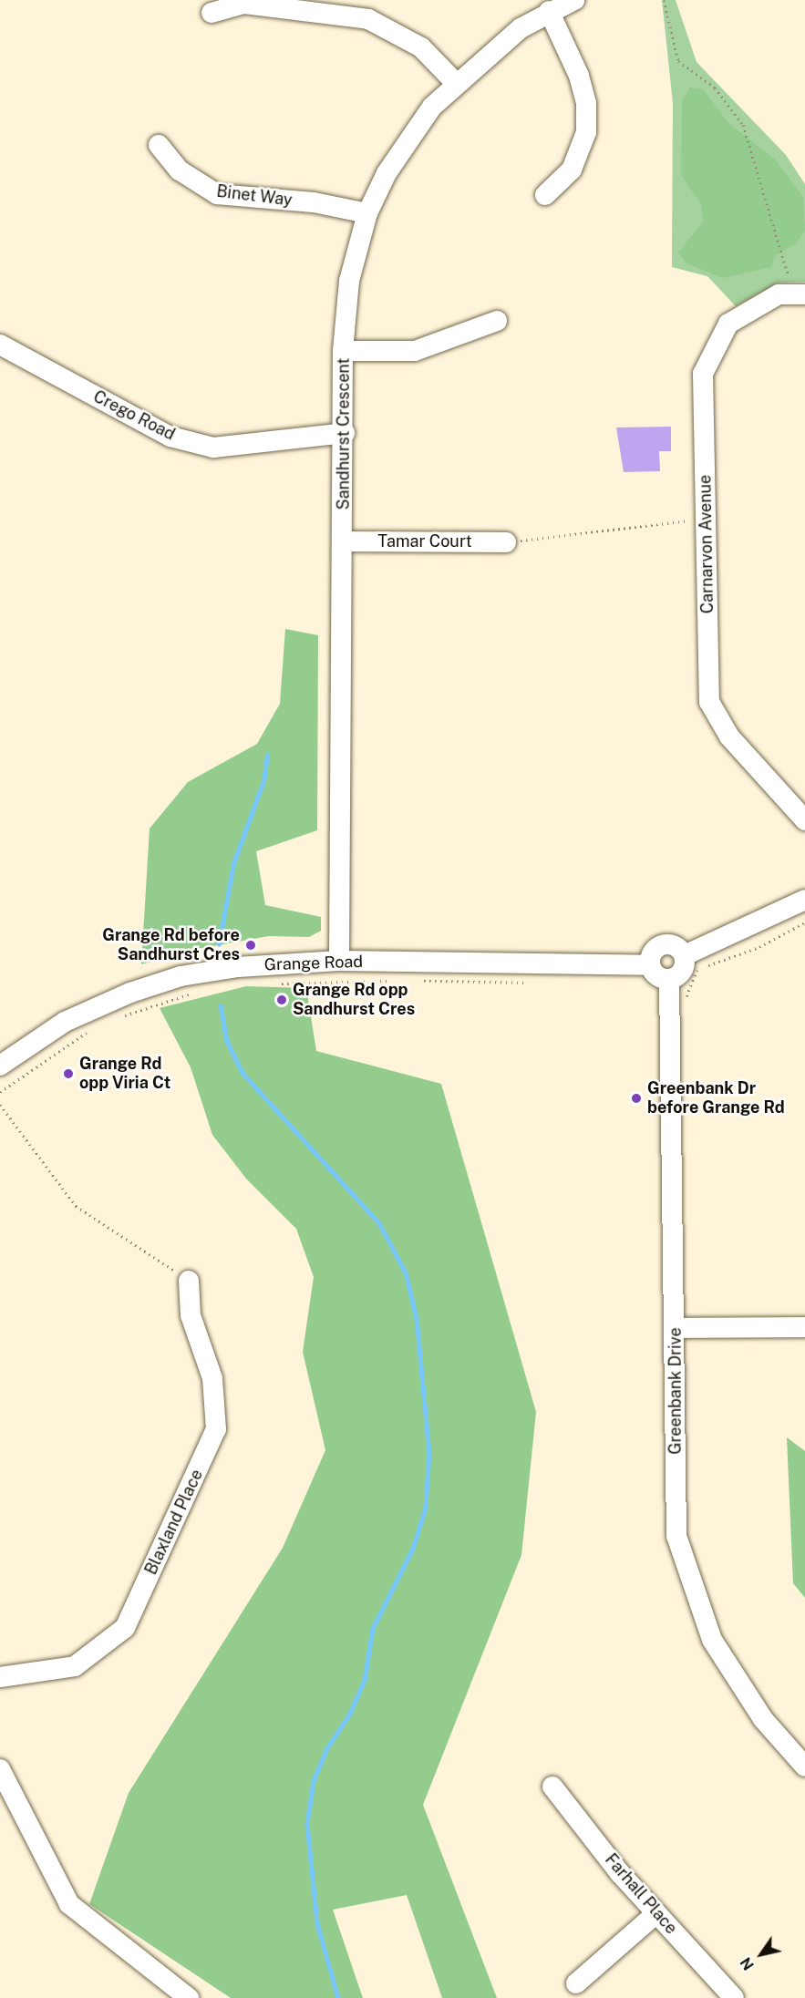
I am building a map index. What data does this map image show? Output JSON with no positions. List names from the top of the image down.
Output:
{
  "streets": {
    "street": [
      "Binet Way",
      "Crego Road",
      "Sandhurst Crescent",
      "Tamar Court",
      "Carnarvon Avenue",
      "Grange Road",
      "Greenbank Drive",
      "Blaxland Place",
      "Farhall Place"
    ]
  },
  "crossings": [
    ["Binet Way", "Sandhurst Crescent"],
    ["Crego Road", "Sandhurst Crescent"],
    ["Sandhurst Crescent", "Tamar Court"],
    ["Sandhurst Crescent", "Grange Road"],
    ["Grange Road", "Greenbank Drive"]
  ],
  "places": [
    "Grange Rd before Sandhurst Cres",
    "Grange Rd opp Sandhurst Cres",
    "Grange Rd opp Viria Ct",
    "Greenbank Dr before Grange Rd"
  ],
  "north": "bottom left"
}
